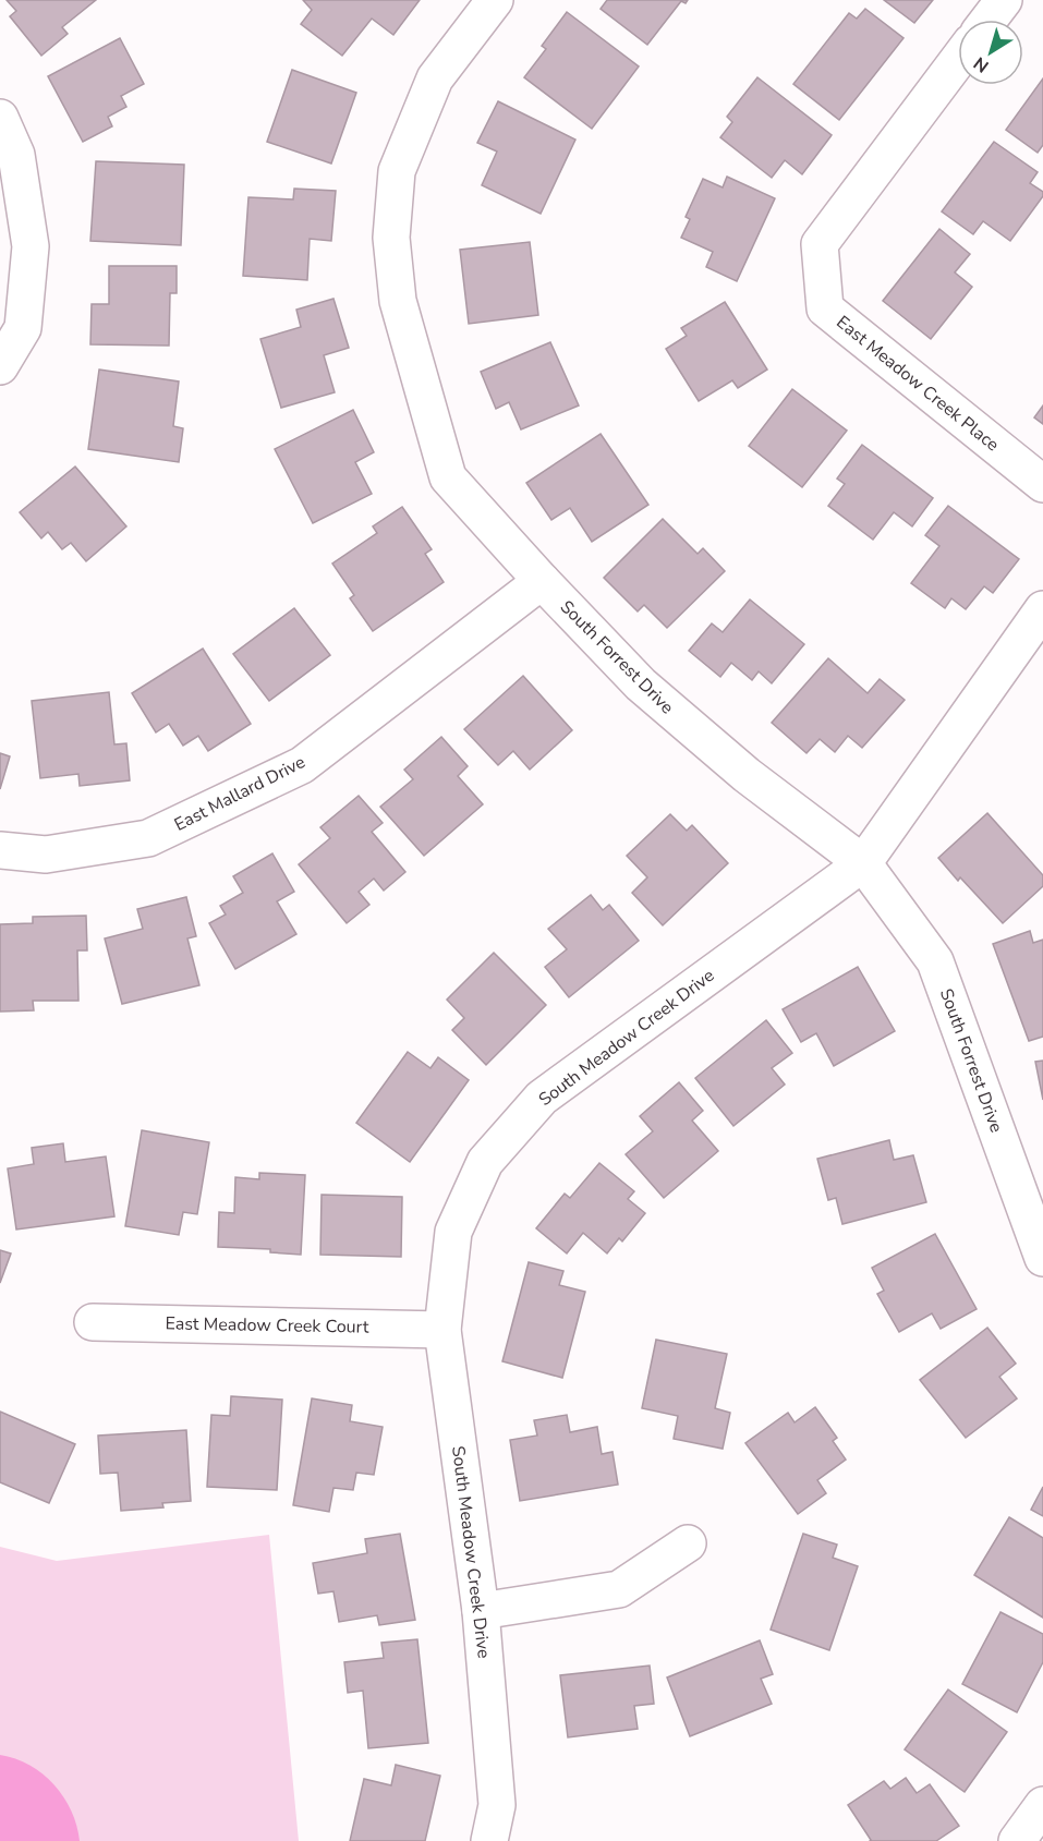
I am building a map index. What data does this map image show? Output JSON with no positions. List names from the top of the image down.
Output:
{
  "streets": {
    "street": [
      "East Meadow Creek Place",
      "South Forrest Drive",
      "East Mallard Drive",
      "South Meadow Creek Drive",
      "East Meadow Creek Court"
    ]
  },
  "crossings": [
    ["South Forrest Drive", "East Mallard Drive"],
    ["South Forrest Drive", "South Meadow Creek Drive"],
    ["South Meadow Creek Drive", "East Meadow Creek Court"]
  ],
  "north": "bottom left"
}
